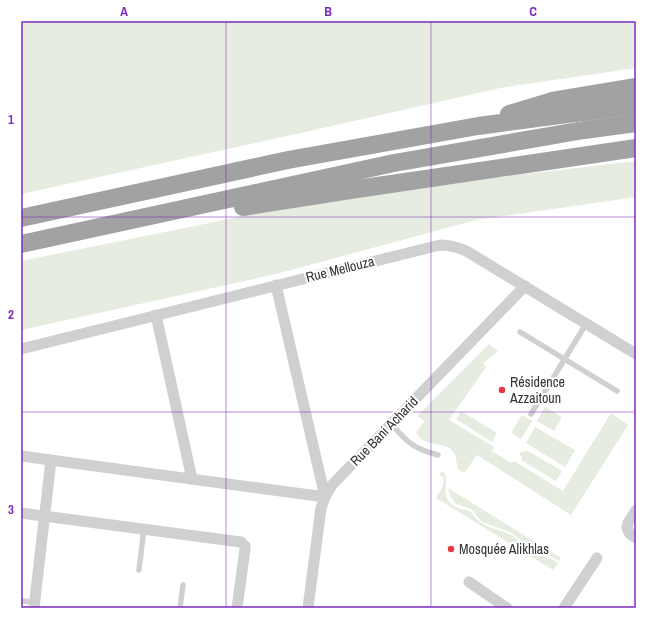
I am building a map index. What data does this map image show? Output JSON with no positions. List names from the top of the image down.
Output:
{
  "streets": {
    "street": ["Rue Mellouza", "Rue Bani Acharid"]
  },
  "crossings": [
    ["Rue Mellouza", "Rue Bani Acharid"]
  ],
  "places": ["Résidence Azzaitoun", "Mosquée Alikhlas"],
  "grid": {
    "columns": ["A", "B", "C"],
    "rows": ["1", "2", "3"]
  }
}
